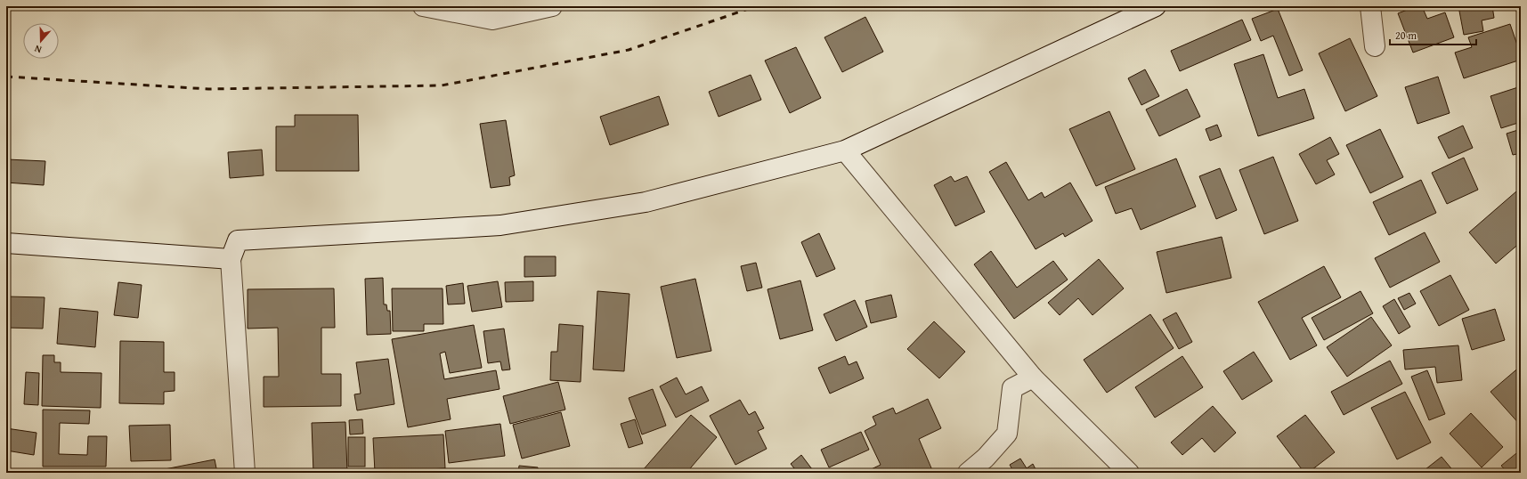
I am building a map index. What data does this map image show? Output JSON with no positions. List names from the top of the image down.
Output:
{
  "scale_bar": "20 m",
  "north": "bottom"
}
